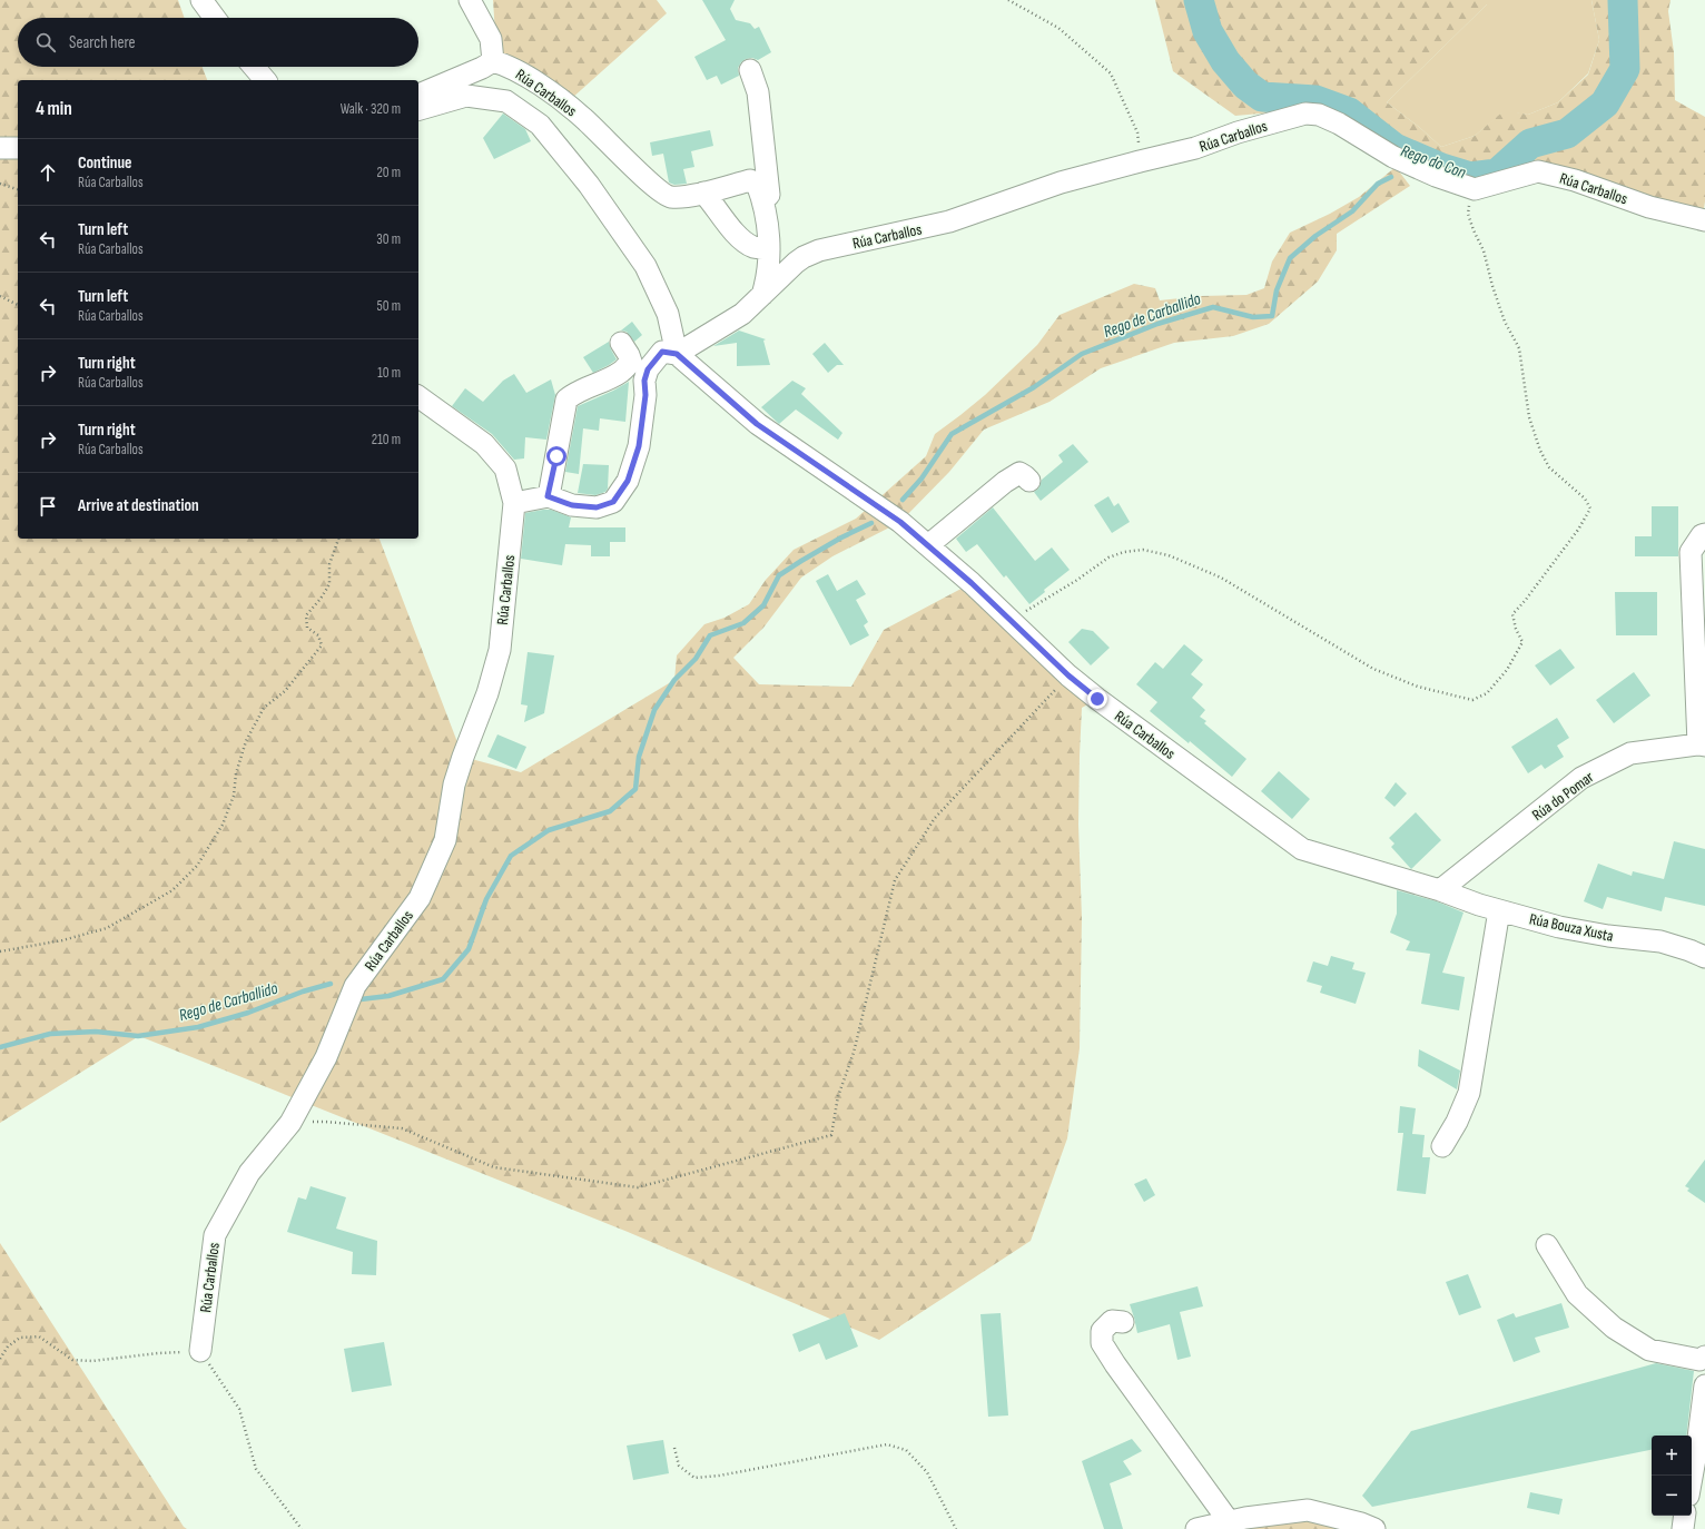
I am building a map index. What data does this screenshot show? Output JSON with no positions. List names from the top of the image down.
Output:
{
  "streets": {
    "street": ["Rúa Carballos", "Rúa do Pomar", "Rúa Bouza Xusta"]
  },
  "crossings": [
    ["Rúa Carballos", "Rúa do Pomar"],
    ["Rúa Carballos", "Rúa Bouza Xusta"],
    ["Rúa do Pomar", "Rúa Bouza Xusta"]
  ],
  "water": ["Rego do Con", "Rego de Carballido"],
  "page": {
    "search": "Search here",
    "heading": ["4 min", "Walk · 320 m"],
    "list": [
      ["Continue", "Rúa Carballos", "20 m"],
      ["Turn left", "Rúa Carballos", "30 m"],
      ["Turn left", "Rúa Carballos", "50 m"],
      ["Turn right", "Rúa Carballos", "10 m"],
      ["Turn right", "Rúa Carballos", "210 m"],
      "Arrive at destination"
    ],
    "map_buttons": ["+", "−"]
  }
}
